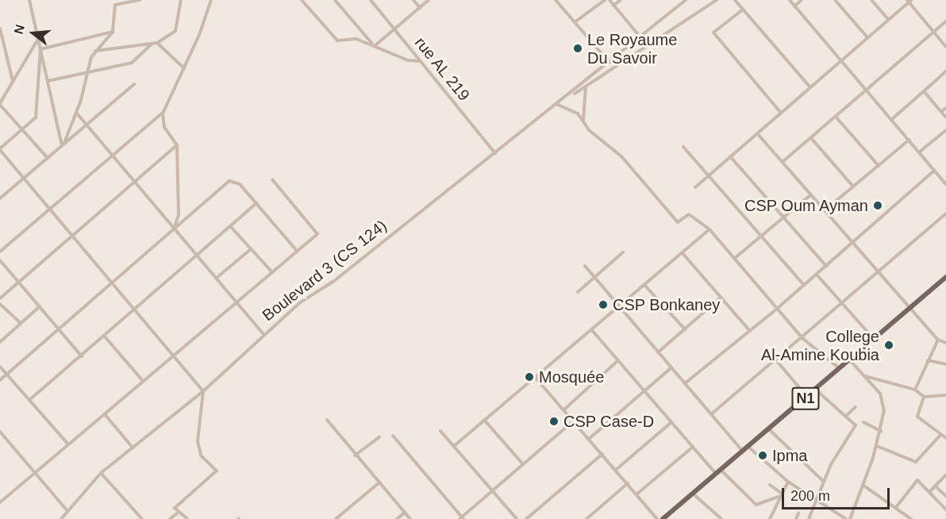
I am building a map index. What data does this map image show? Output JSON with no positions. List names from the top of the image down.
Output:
{
  "streets": {
    "main road": ["N1"],
    "street": ["rue AL 219", "Boulevard 3 (CS 124)"]
  },
  "crossings": [
    ["rue AL 219", "Boulevard 3 (CS 124)"]
  ],
  "places": [
    "Le Royaume Du Savoir",
    "CSP Oum Ayman",
    "CSP Bonkaney",
    "College Al-Amine Koubia",
    "Mosquée",
    "CSP Case-D",
    "Ipma"
  ],
  "scale_bar": "200 m",
  "north": "left"
}
